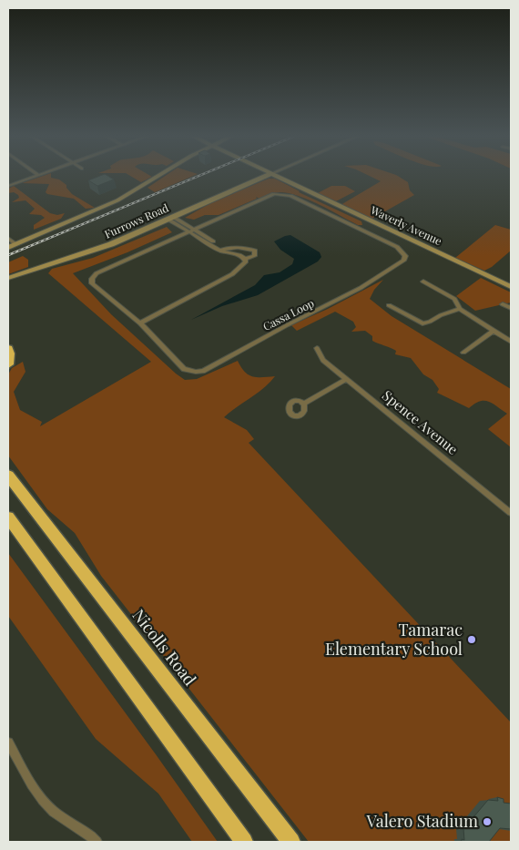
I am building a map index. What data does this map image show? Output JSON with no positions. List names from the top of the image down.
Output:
{
  "streets": {
    "highway": ["Nicolls Road"],
    "street": [
      "Furrows Road",
      "Waverly Avenue",
      "Cassa Loop",
      "Spence Avenue"
    ]
  },
  "places": ["Tamarac Elementary School", "Valero Stadium"]
}
